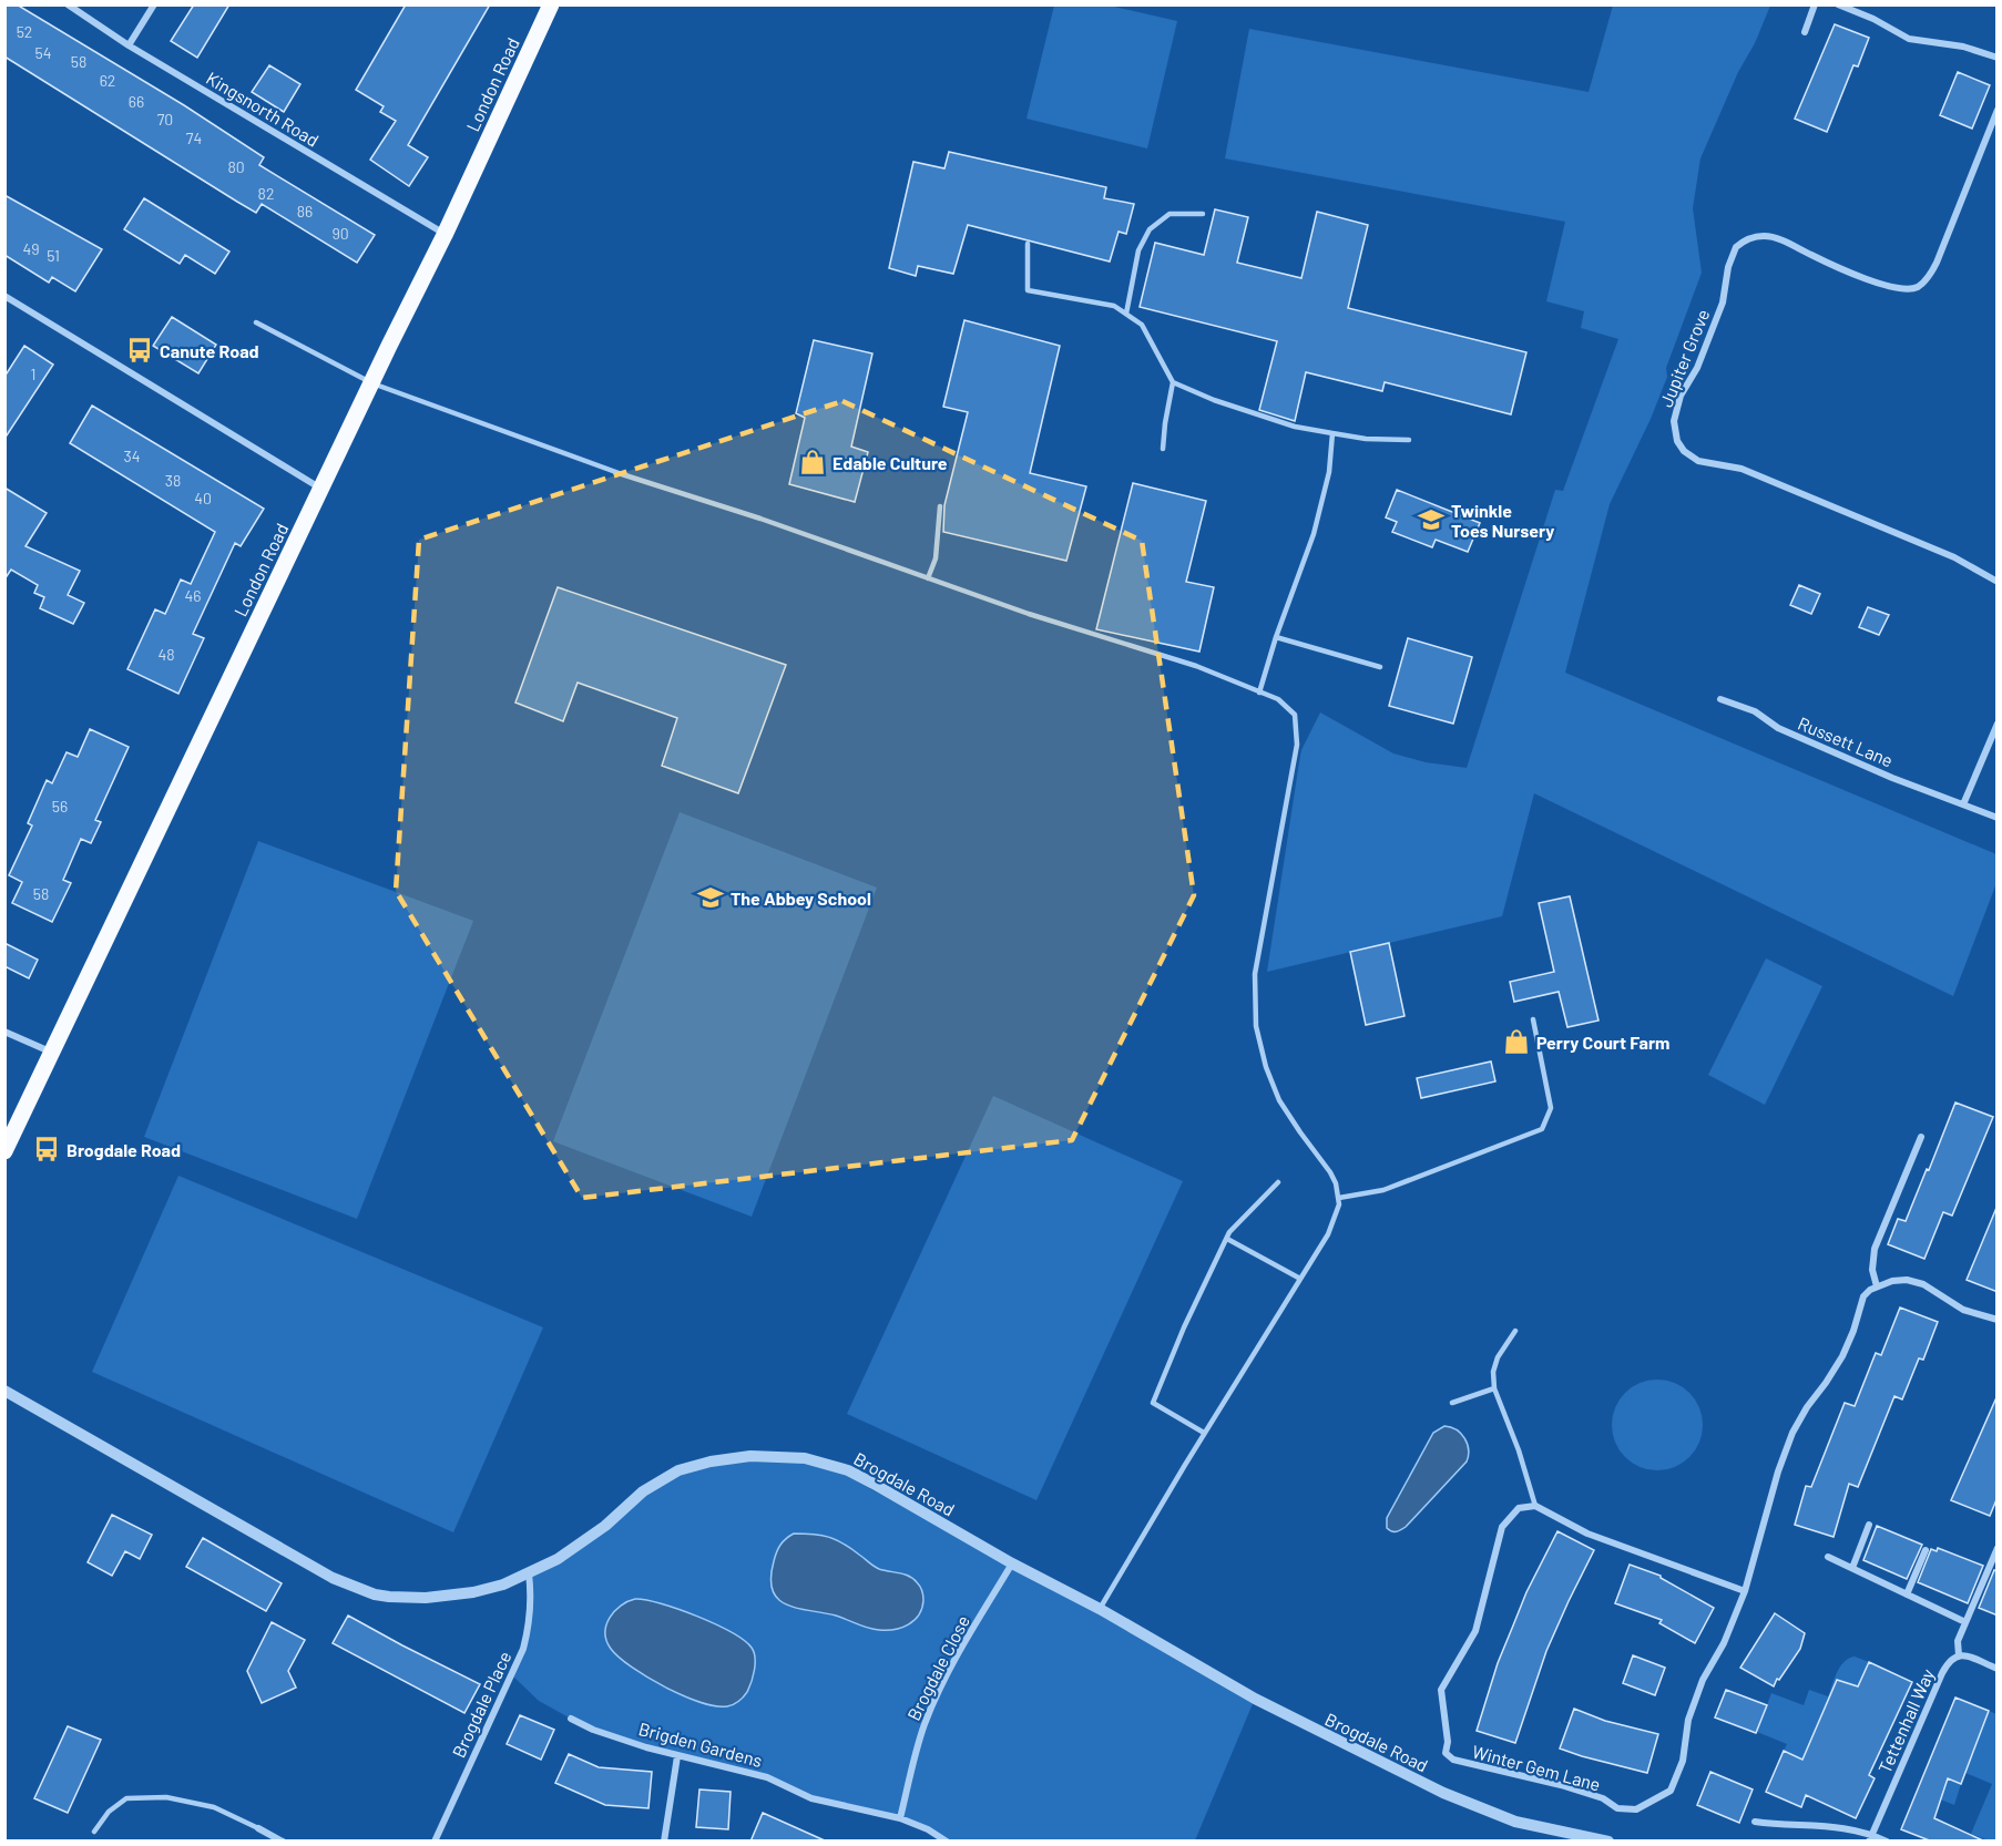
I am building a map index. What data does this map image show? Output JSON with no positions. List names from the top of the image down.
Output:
{
  "streets": {
    "main road": ["London Road"],
    "street": [
      "Kingsnorth Road",
      "Jupiter Grove",
      "Russett Lane",
      "Brogdale Road",
      "Brogdale Close",
      "Brogdale Place",
      "Tettenhall Way",
      "Brigden Gardens",
      "Winter Gem Lane"
    ]
  },
  "crossings": [
    ["London Road", "Kingsnorth Road"],
    ["Brogdale Road", "Brogdale Close"],
    ["Brogdale Road", "Brogdale Place"],
    ["Brogdale Close", "Brigden Gardens"]
  ],
  "places": {
    "bus stop": ["Canute Road", "Brogdale Road"],
    "shop": ["Edable Culture", "Perry Court Farm"],
    "school or university": ["Twinkle Toes Nursery", "The Abbey School"]
  },
  "house_numbers": [
    "52",
    "54",
    "58",
    "62",
    "66",
    "70",
    "74",
    "80",
    "82",
    "86",
    "90",
    "49",
    "51",
    "1",
    "34",
    "38",
    "40",
    "46",
    "48",
    "56",
    "58"
  ]
}
